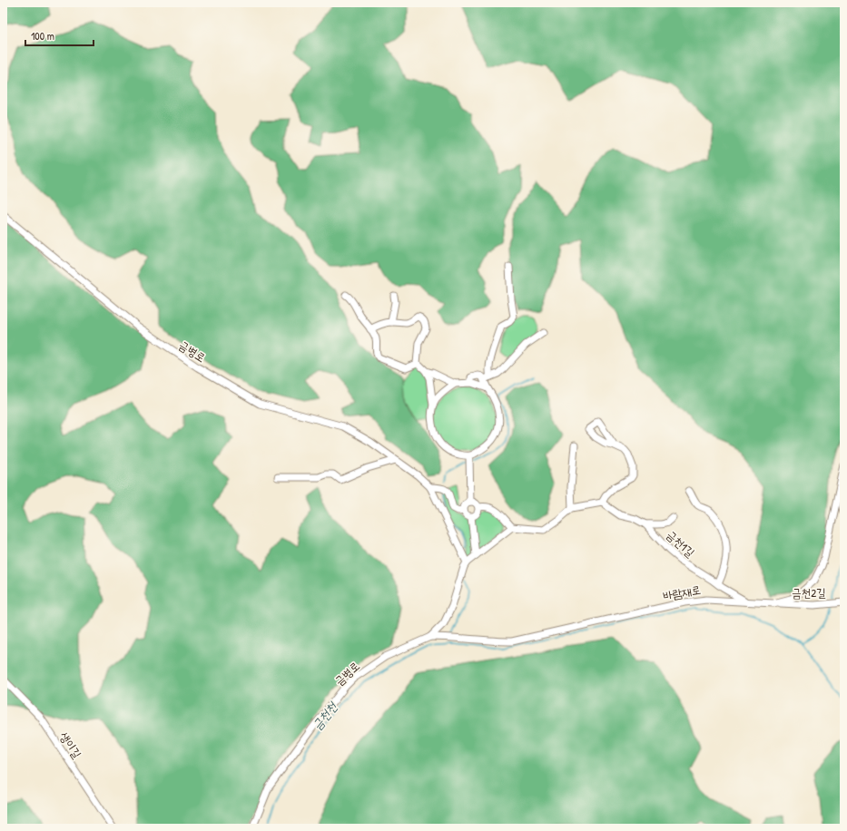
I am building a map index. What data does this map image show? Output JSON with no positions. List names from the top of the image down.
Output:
{
  "streets": {
    "street": [
      "금병로",
      "금천1길",
      "바람재로",
      "금천2길",
      "생이길"
    ]
  },
  "crossings": [
    ["금병로", "바람재로"],
    ["금천1길", "바람재로"],
    ["바람재로", "금천2길"]
  ],
  "water": ["금천천"],
  "scale_bar": "100 m"
}
